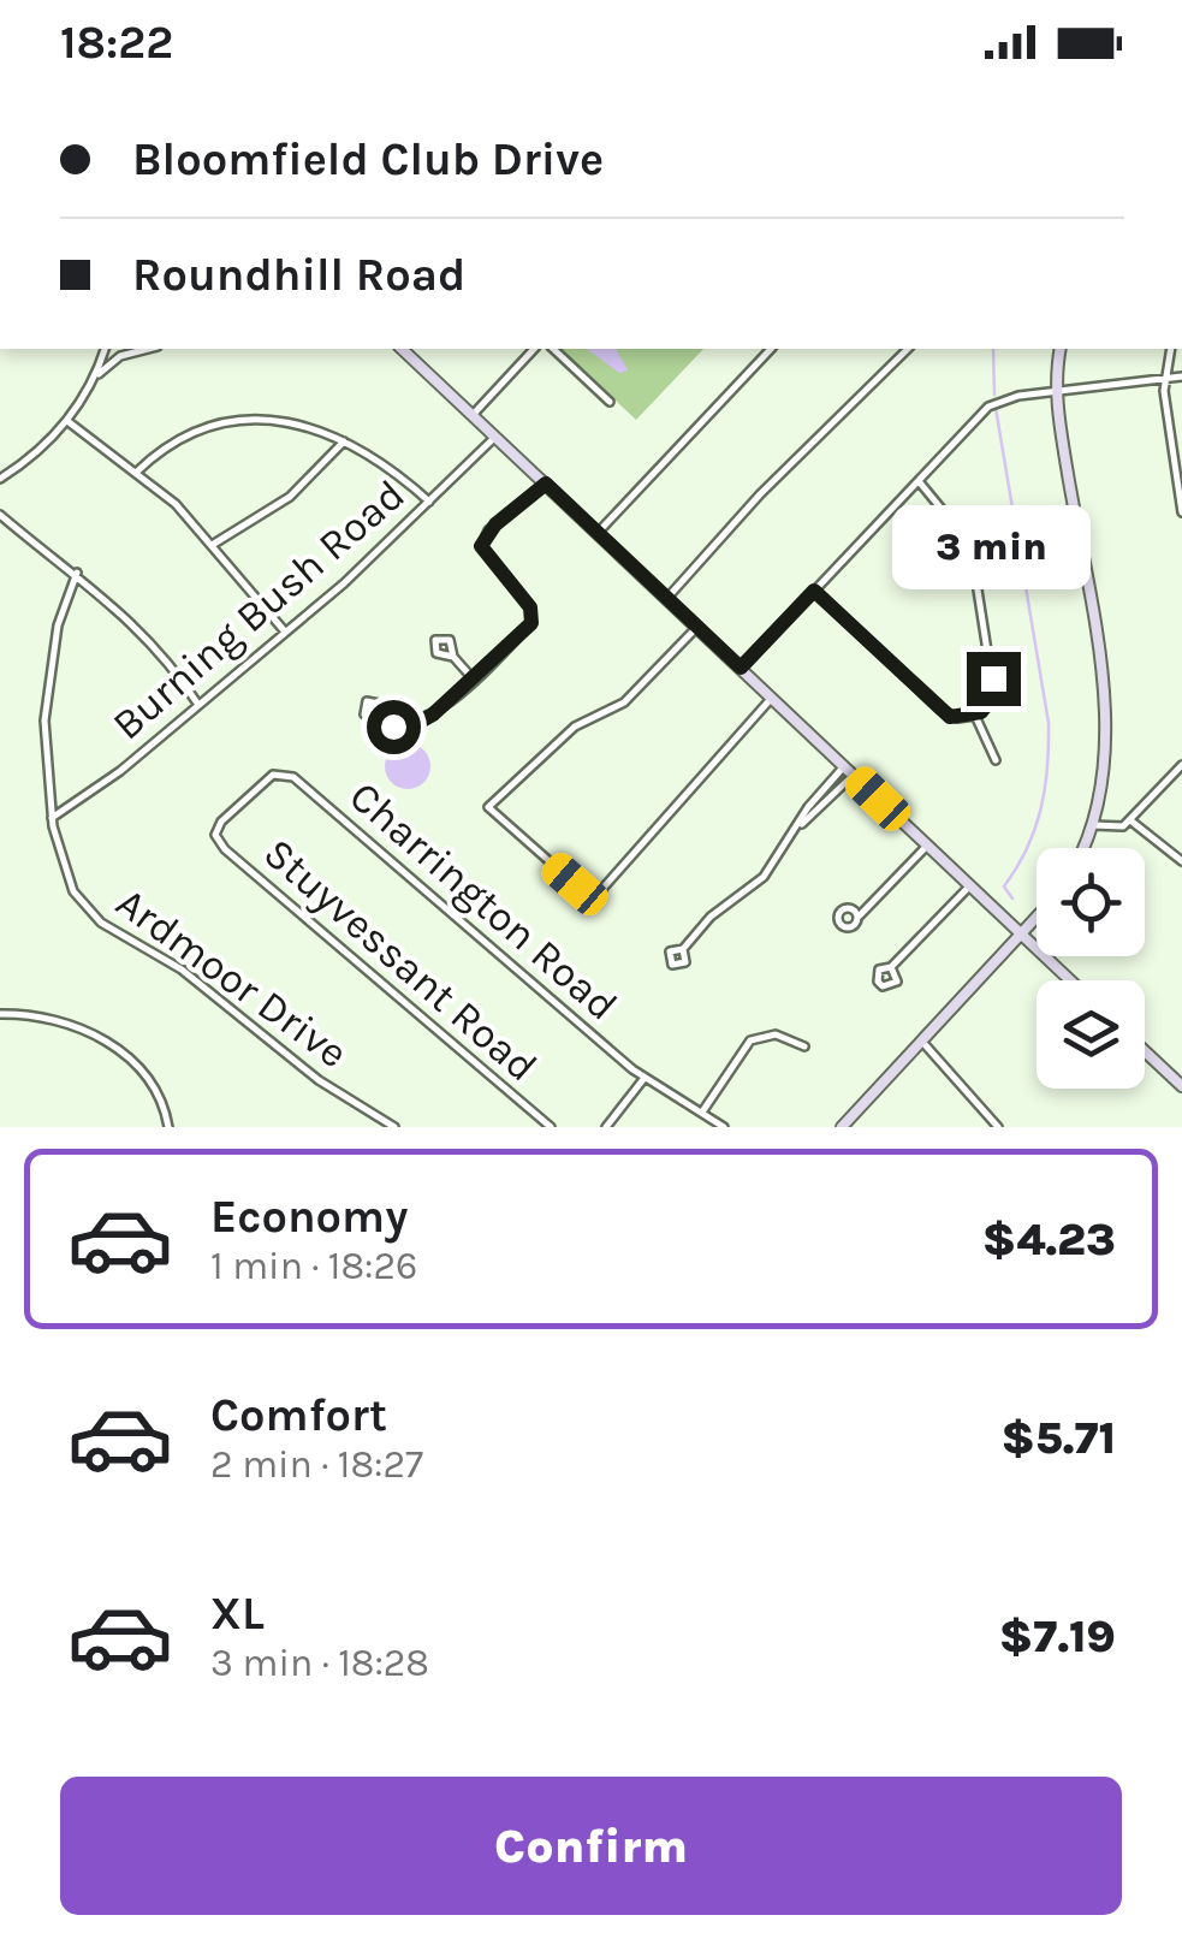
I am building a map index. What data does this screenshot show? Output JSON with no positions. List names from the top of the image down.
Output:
{
  "streets": {
    "street": [
      "Burning Bush Road",
      "Charrington Road",
      "Stuyvessant Road",
      "Ardmoor Drive"
    ]
  },
  "crossings": [
    ["Burning Bush Road", "Ardmoor Drive"],
    ["Charrington Road", "Stuyvessant Road"]
  ],
  "page": {
    "status": "18:22",
    "banner": ["Bloomfield Club Drive", "Roundhill Road"],
    "bubble": "3 min",
    "list": [
      {
        "name": "Economy",
        "note": "1 min · 18:26",
        "value": "$4.23"
      },
      {
        "name": "Comfort",
        "note": "2 min · 18:27",
        "value": "$5.71"
      },
      {
        "name": "XL",
        "note": "3 min · 18:28",
        "value": "$7.19"
      }
    ],
    "buttons": "Confirm"
  }
}
